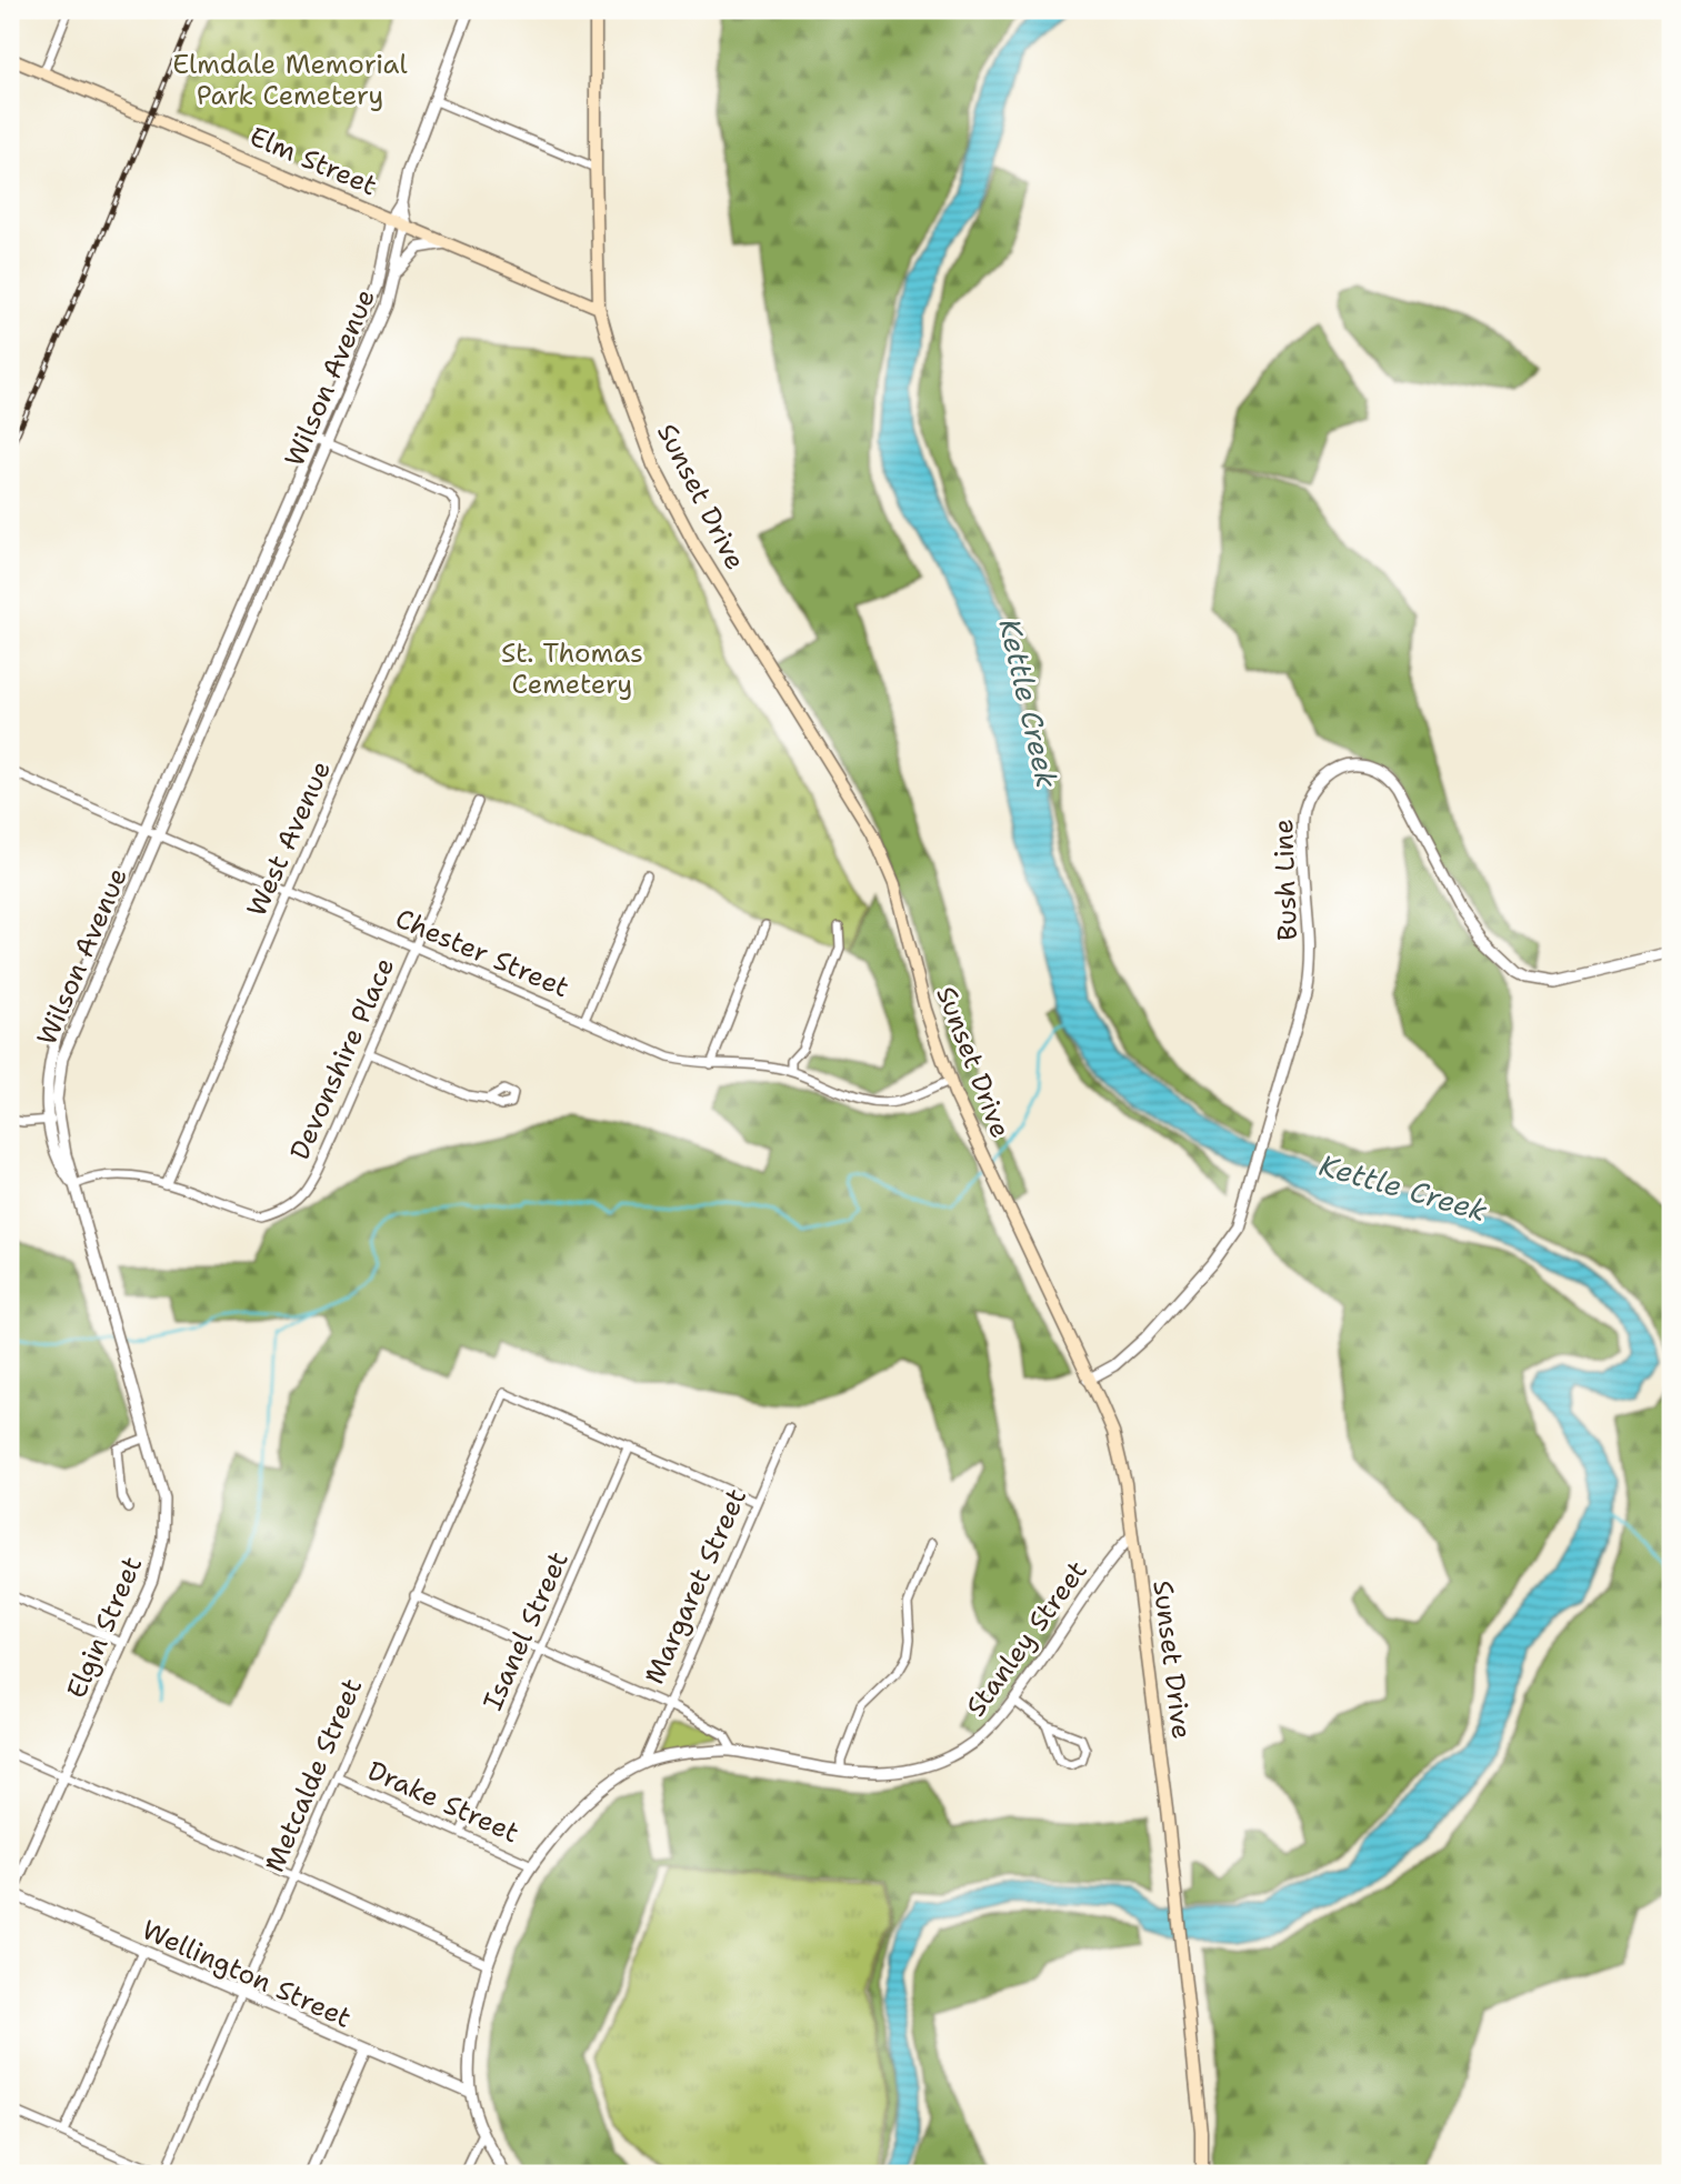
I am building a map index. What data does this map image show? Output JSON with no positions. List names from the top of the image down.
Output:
{
  "streets": {
    "main road": ["Elm Street", "Sunset Drive"],
    "street": [
      "Wilson Avenue",
      "West Avenue",
      "Bush Line",
      "Chester Street",
      "Devonshire Place",
      "Margaret Street",
      "Elgin Street",
      "Isanel Street",
      "Stanley Street",
      "Metcalde Street",
      "Drake Street",
      "Wellington Street"
    ]
  },
  "crossings": [
    ["Elm Street", "Wilson Avenue"],
    ["Elm Street", "Sunset Drive"],
    ["Wilson Avenue", "West Avenue"],
    ["Wilson Avenue", "Chester Street"],
    ["Wilson Avenue", "Devonshire Place"],
    ["Wilson Avenue", "Elgin Street"],
    ["Sunset Drive", "Bush Line"],
    ["Sunset Drive", "Chester Street"],
    ["Sunset Drive", "Stanley Street"],
    ["West Avenue", "Chester Street"],
    ["West Avenue", "Devonshire Place"],
    ["Chester Street", "Devonshire Place"],
    ["Devonshire Place", "Elgin Street"],
    ["Margaret Street", "Stanley Street"],
    ["Elgin Street", "Wellington Street"],
    ["Isanel Street", "Metcalde Street"],
    ["Isanel Street", "Drake Street"],
    ["Stanley Street", "Drake Street"],
    ["Stanley Street", "Wellington Street"],
    ["Metcalde Street", "Drake Street"],
    ["Metcalde Street", "Wellington Street"]
  ],
  "water": ["Kettle Creek"],
  "parks": ["Elmdale Memorial Park Cemetery", "St. Thomas Cemetery"]
}
